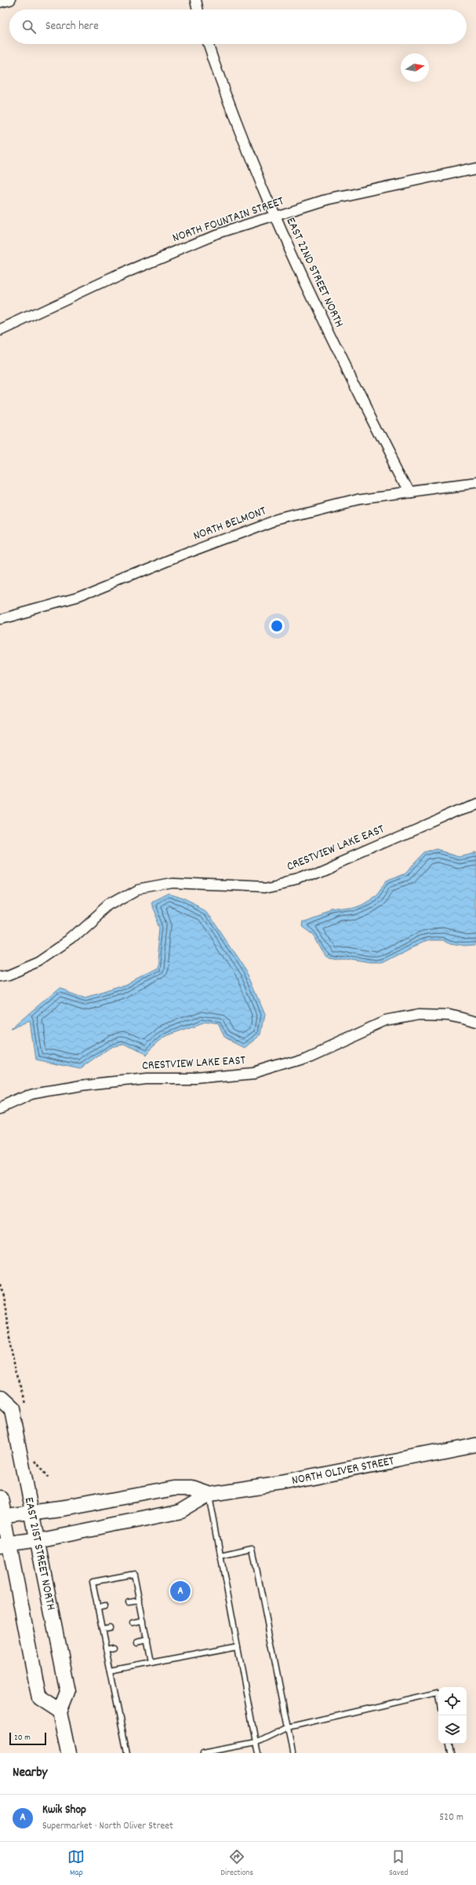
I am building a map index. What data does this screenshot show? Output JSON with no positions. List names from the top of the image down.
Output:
{
  "streets": {
    "main road": ["NORTH OLIVER STREET", "EAST 21ST STREET NORTH"],
    "street": [
      "NORTH FOUNTAIN STREET",
      "EAST 22ND STREET NORTH",
      "NORTH BELMONT",
      "CRESTVIEW LAKE EAST"
    ]
  },
  "crossings": [
    ["NORTH FOUNTAIN STREET", "EAST 22ND STREET NORTH"],
    ["EAST 22ND STREET NORTH", "NORTH BELMONT"],
    ["NORTH OLIVER STREET", "EAST 21ST STREET NORTH"]
  ],
  "scale_bar": "20 m",
  "north": "right",
  "page": {
    "search": "Search here",
    "pins": "A",
    "scale": "20 m",
    "heading": "Nearby",
    "list": [
      {
        "mark": "A",
        "name": "Kwik Shop",
        "note": "Supermarket · North Oliver Street",
        "value": "520 m"
      }
    ],
    "nav": ["Map", "Directions", "Saved"]
  }
}
